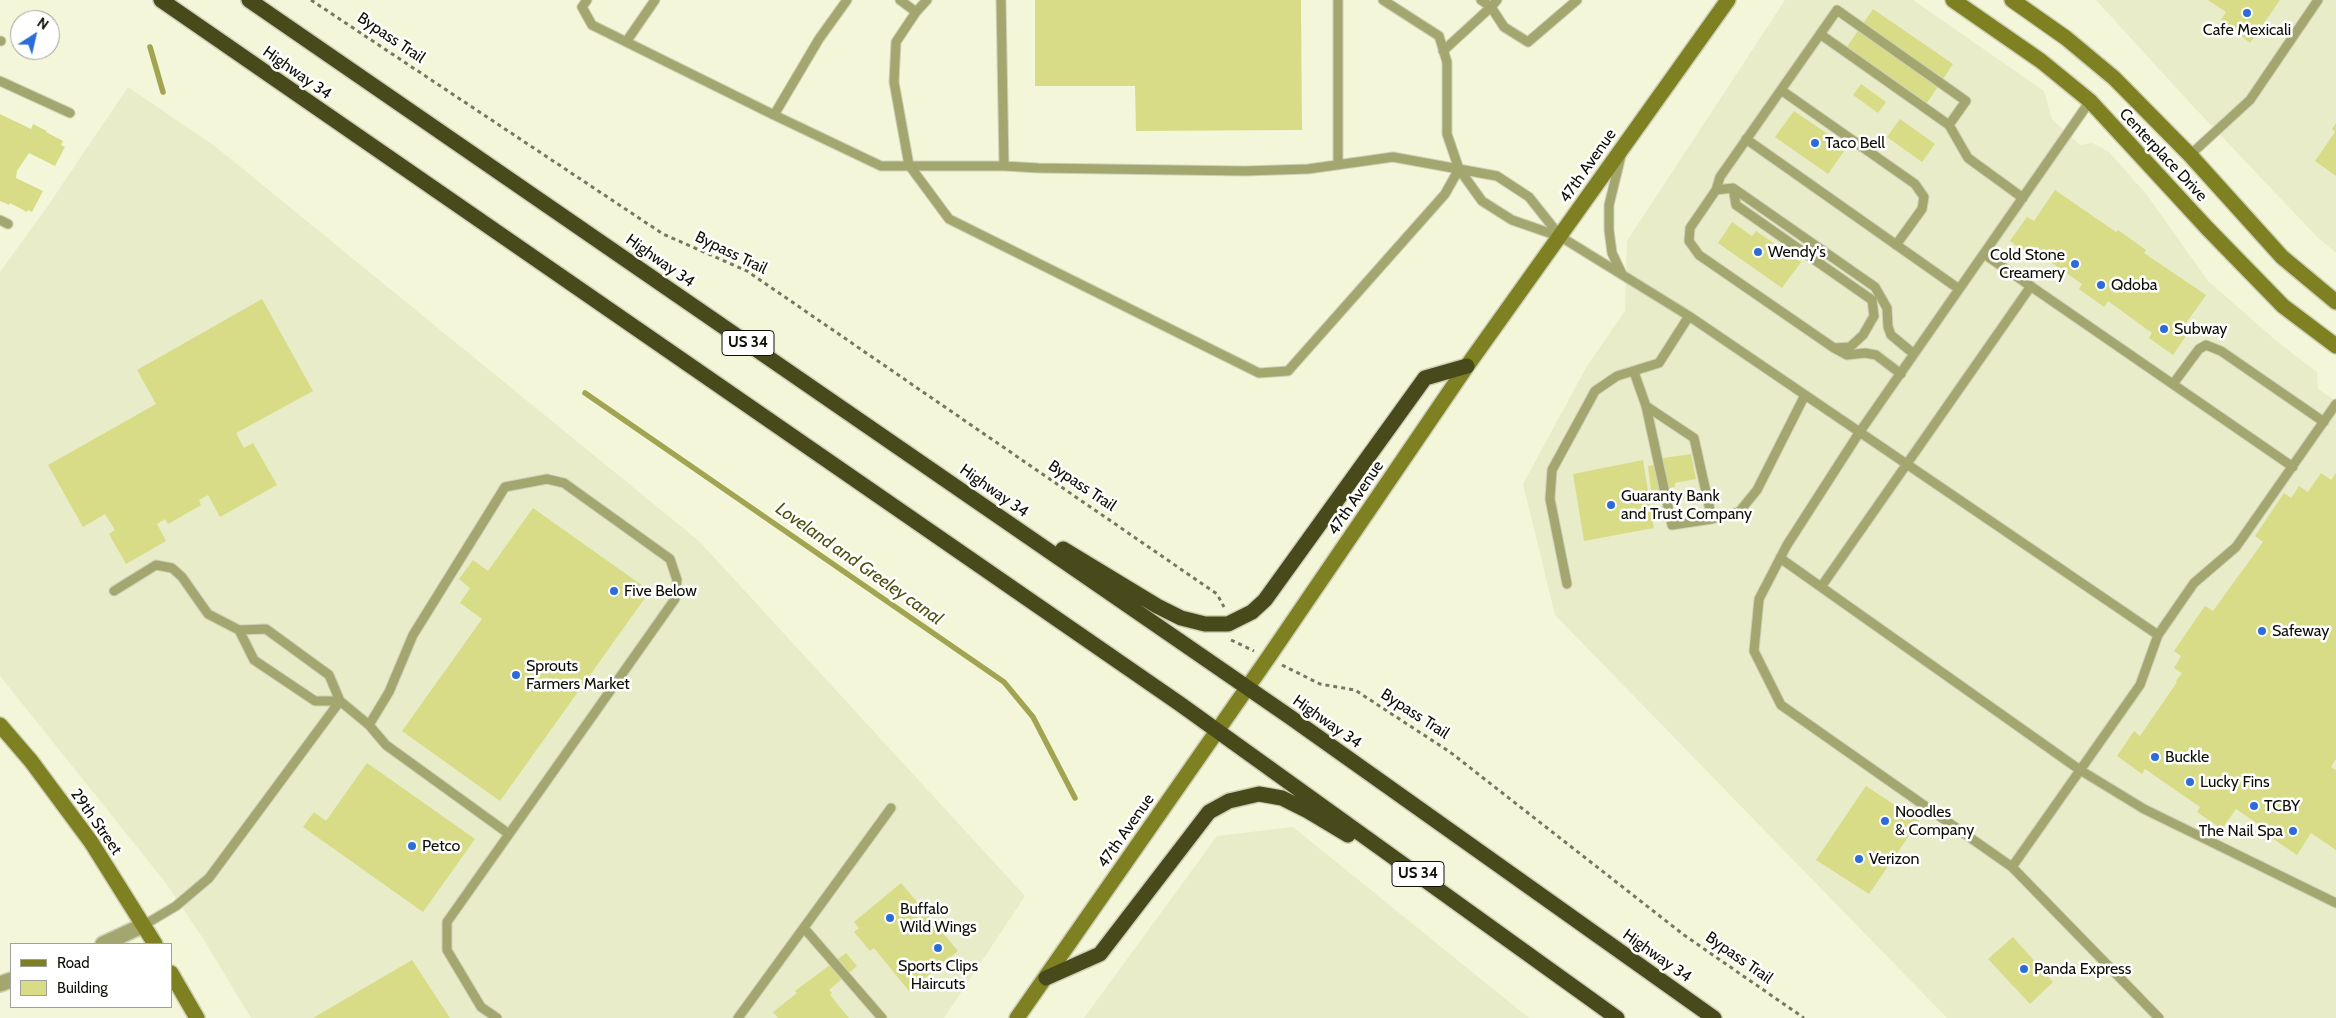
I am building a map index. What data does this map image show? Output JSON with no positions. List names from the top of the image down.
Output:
{
  "streets": {
    "highway": ["Highway 34", "US 34"],
    "street": ["Centerplace Drive", "47th Avenue", "29th Street"],
    "path": ["Bypass Trail"]
  },
  "crossings": [
    ["Bypass Trail", "47th Avenue"],
    ["Highway 34", "47th Avenue"]
  ],
  "water": ["Loveland and Greeley canal"],
  "places": [
    "Cafe Mexicali",
    "Taco Bell",
    "Wendy's",
    "Cold Stone Creamery",
    "Qdoba",
    "Subway",
    "Guaranty Bank and Trust Company",
    "Five Below",
    "Safeway",
    "Sprouts Farmers Market",
    "Buckle",
    "Lucky Fins",
    "TCBY",
    "Noodles & Company",
    "The Nail Spa",
    "Petco",
    "Verizon",
    "Buffalo Wild Wings",
    "Sports Clips Haircuts",
    "Panda Express"
  ],
  "legend": ["Road", "Building"],
  "north": "top right"
}
